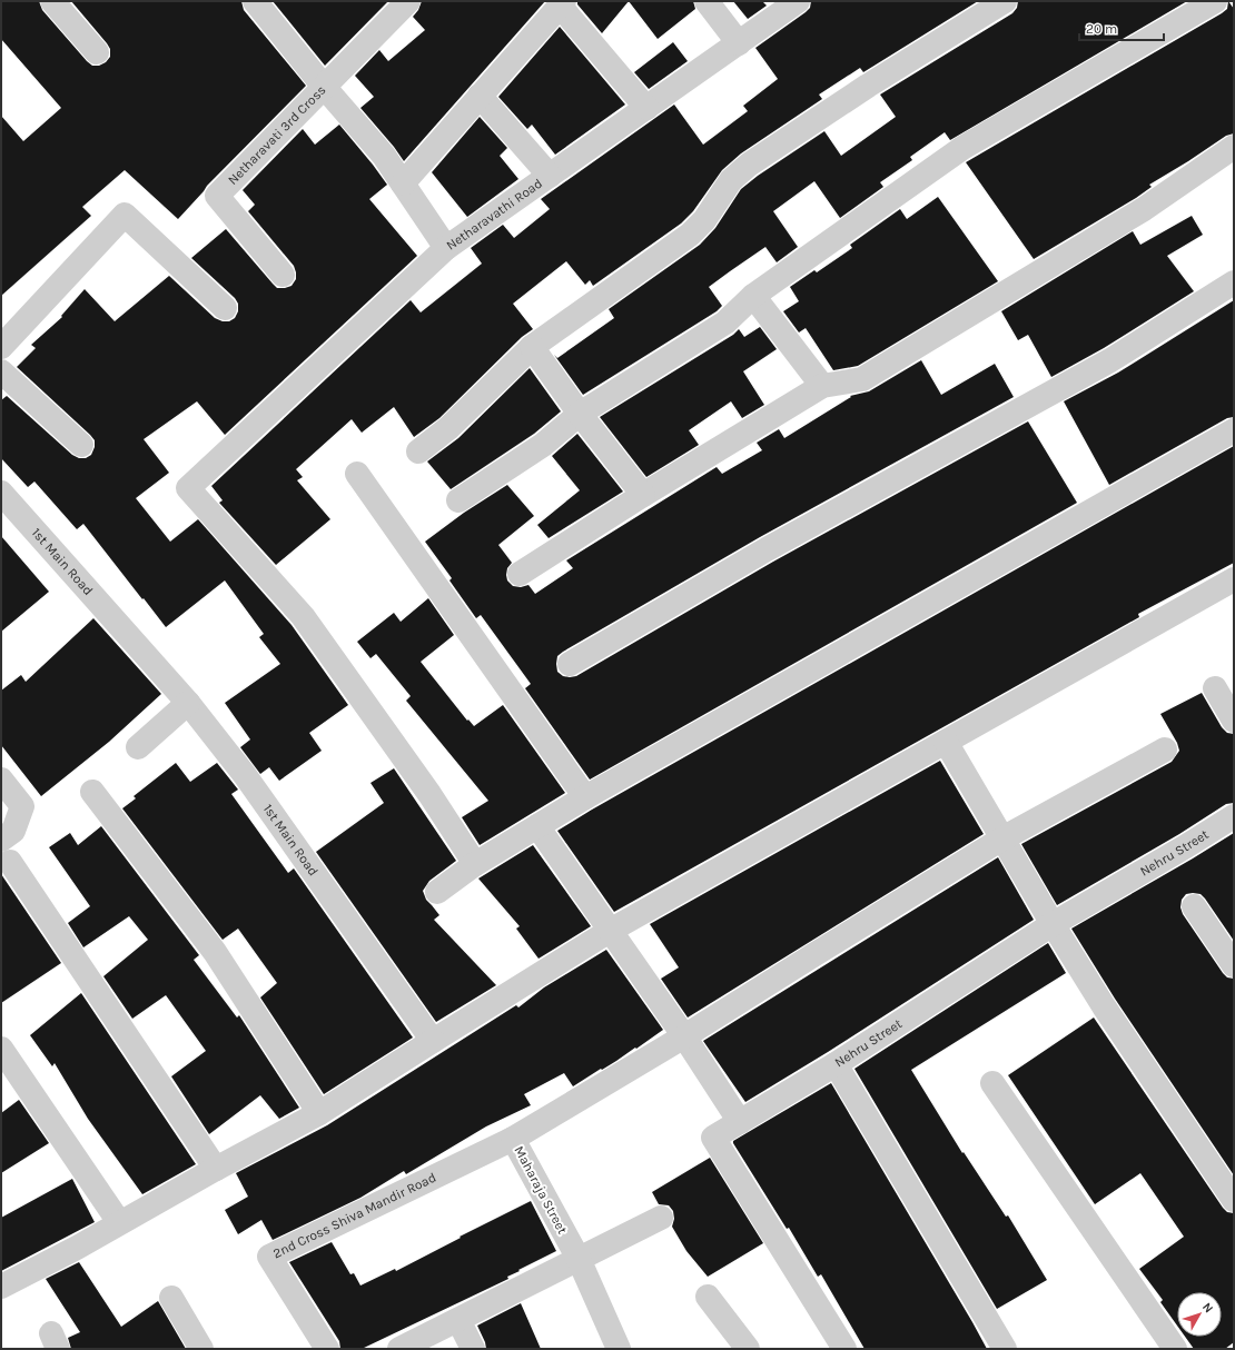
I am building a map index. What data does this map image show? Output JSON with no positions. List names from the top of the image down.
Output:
{
  "streets": {
    "street": [
      "Netharavati 3rd Cross",
      "Netharavathi Road",
      "1st Main Road",
      "Nehru Street",
      "Maharaja Street",
      "2nd Cross Shiva Mandir Road"
    ]
  },
  "crossings": [
    ["Netharavati 3rd Cross", "Netharavathi Road"],
    ["Maharaja Street", "2nd Cross Shiva Mandir Road"]
  ],
  "scale_bar": "20 m",
  "north": "top right"
}
